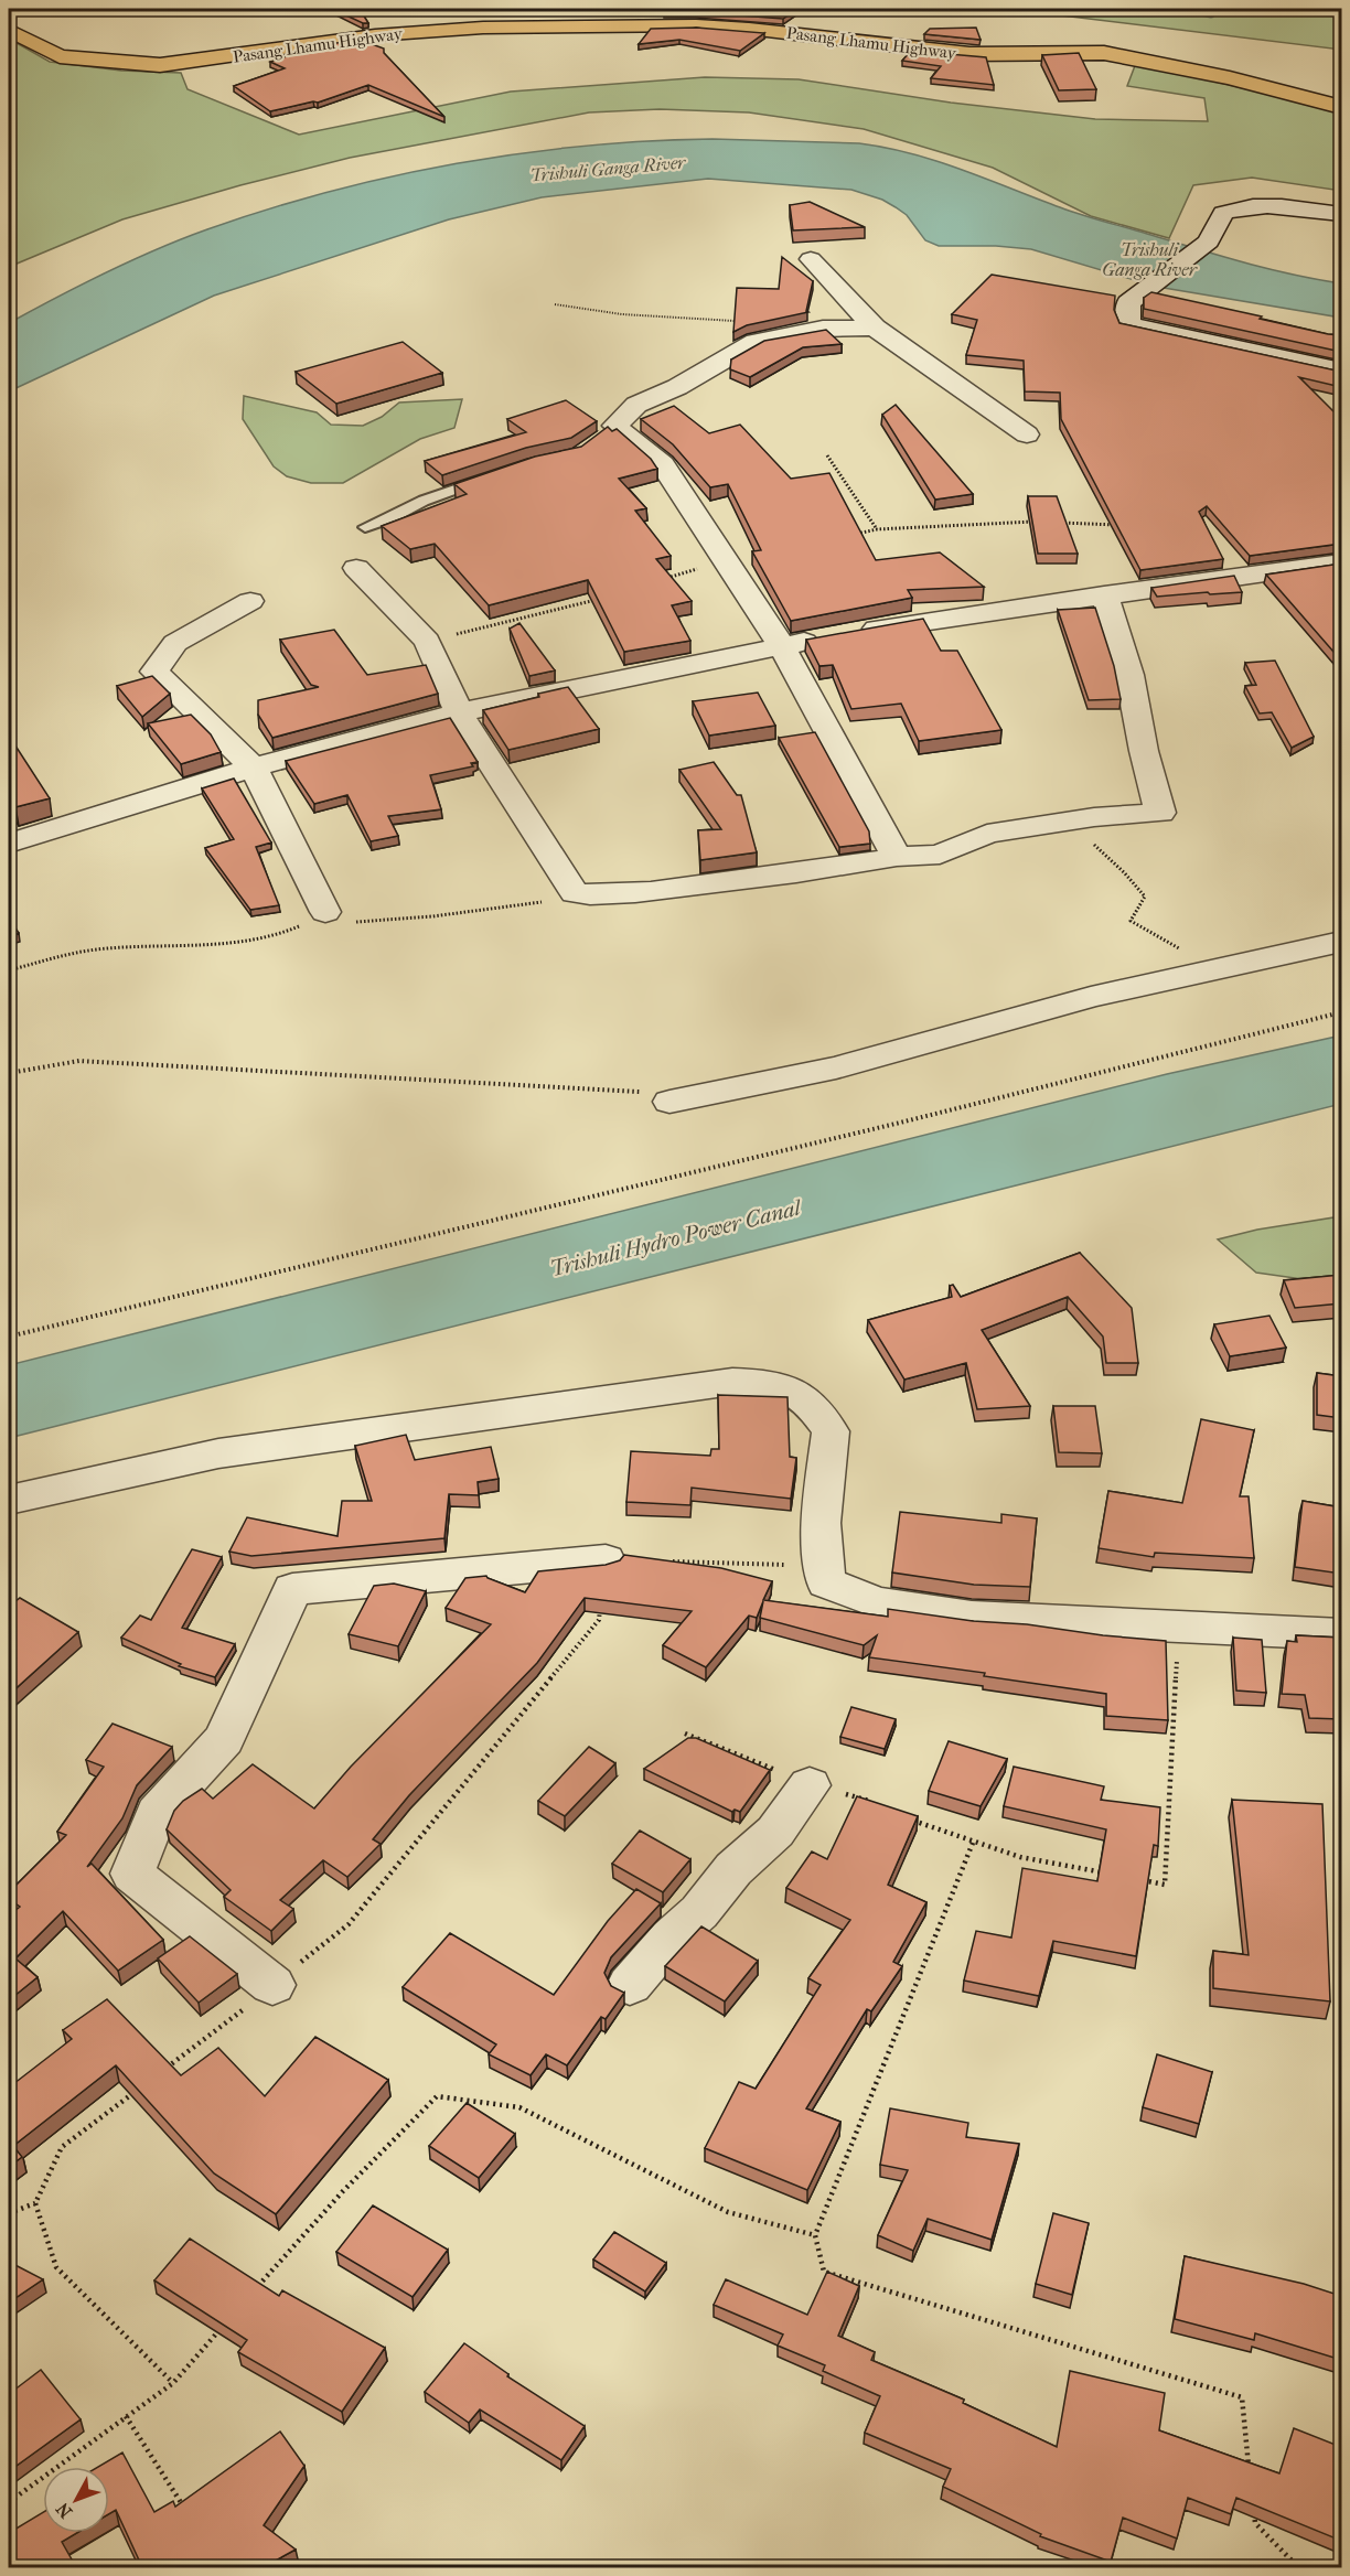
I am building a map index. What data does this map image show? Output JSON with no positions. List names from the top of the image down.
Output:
{
  "streets": {
    "main road": ["Pasang Lhamu Highway"]
  },
  "water": ["Trishuli Ganga River", "Trishuli Hydro Power Canal"],
  "north": "bottom left"
}
